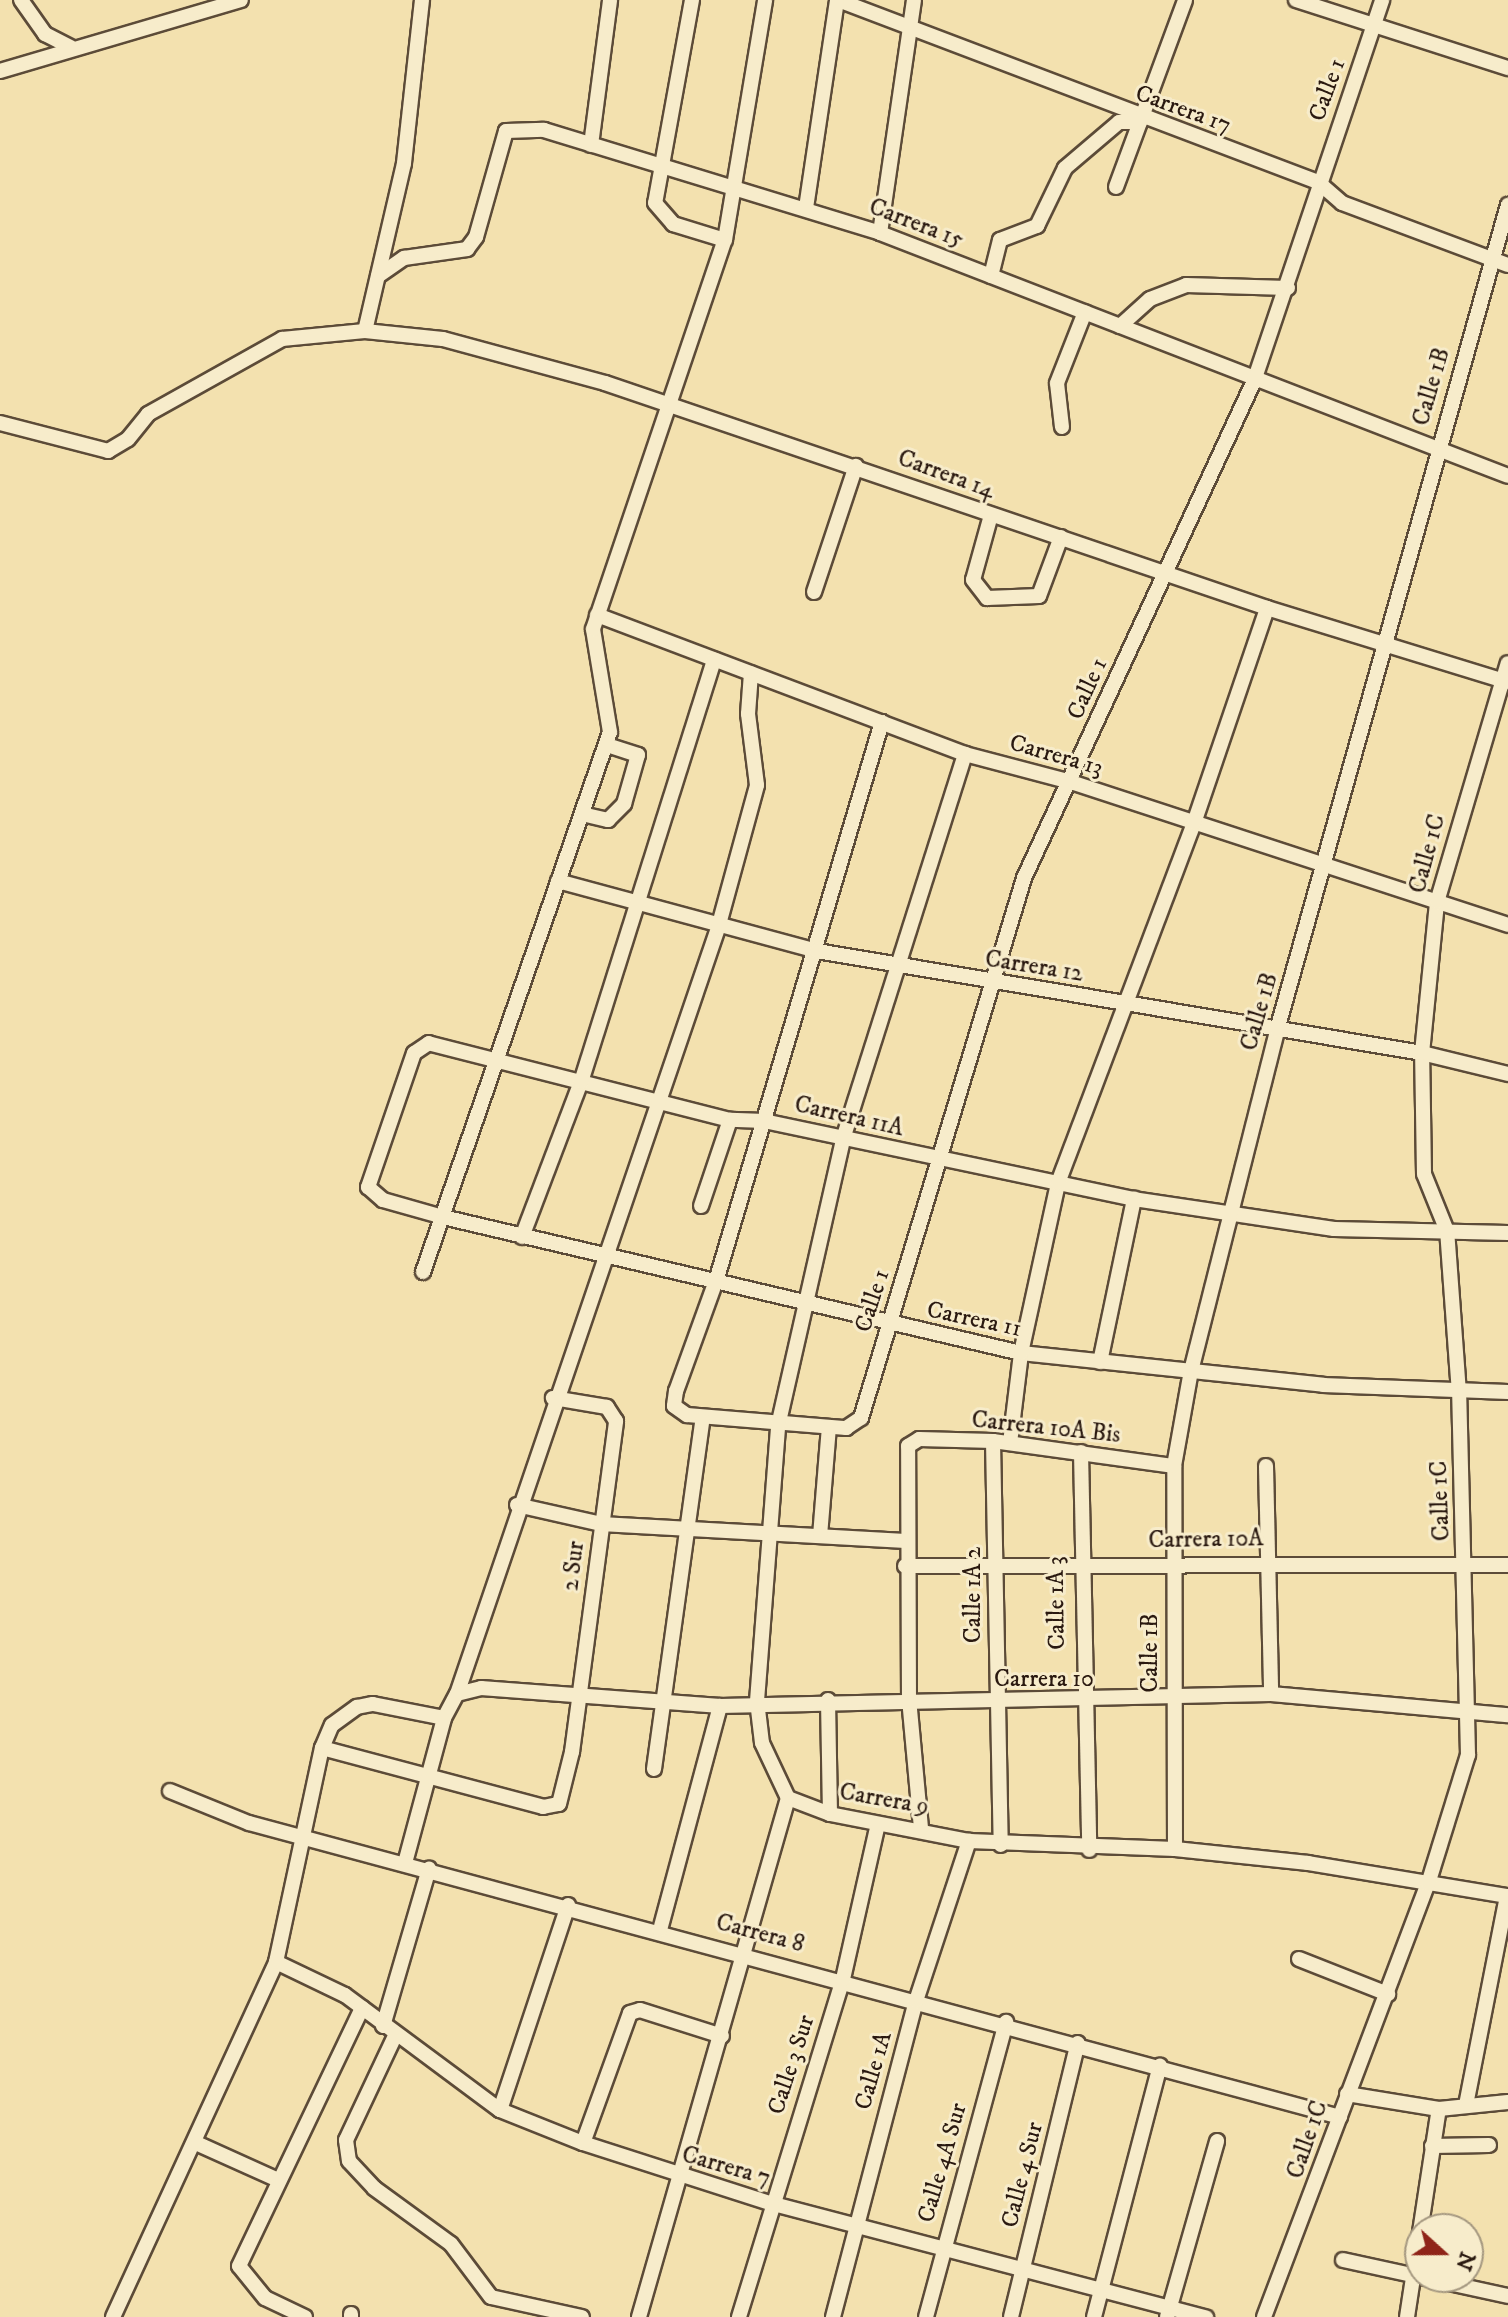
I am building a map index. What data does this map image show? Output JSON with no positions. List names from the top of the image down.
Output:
{
  "streets": {
    "street": [
      "Calle 1",
      "Carrera 17",
      "Carrera 15",
      "Calle 1B",
      "Carrera 14",
      "Carrera 13",
      "Calle 1C",
      "Carrera 12",
      "Carrera 11A",
      "Carrera 11",
      "Carrera 10A Bis",
      "Carrera 10A",
      "2 Sur",
      "Calle 1A 2",
      "Calle 1A 3",
      "Carrera 10",
      "Carrera 9",
      "Carrera 8",
      "Calle 3 Sur",
      "Calle 1A",
      "Calle 4A Sur",
      "Carrera 7",
      "Calle 4 Sur"
    ]
  },
  "crossings": [
    ["Calle 1", "Carrera 17"],
    ["Calle 1", "Carrera 15"],
    ["Calle 1", "Carrera 14"],
    ["Calle 1", "Carrera 13"],
    ["Calle 1", "Carrera 12"],
    ["Calle 1", "Carrera 11A"],
    ["Calle 1", "Carrera 11"],
    ["Carrera 17", "Calle 1B"],
    ["Carrera 15", "Calle 1B"],
    ["Calle 1B", "Carrera 14"],
    ["Calle 1B", "Carrera 13"],
    ["Calle 1B", "Carrera 12"],
    ["Calle 1B", "Carrera 11A"],
    ["Calle 1B", "Carrera 11"],
    ["Calle 1B", "Carrera 10A Bis"],
    ["Calle 1B", "Carrera 10A"],
    ["Calle 1B", "Carrera 10"],
    ["Calle 1B", "Carrera 9"],
    ["Carrera 14", "Calle 1C"],
    ["Carrera 13", "Calle 1C"],
    ["Calle 1C", "Carrera 12"],
    ["Calle 1C", "Carrera 11A"],
    ["Calle 1C", "Carrera 11"],
    ["Calle 1C", "Carrera 10A"],
    ["Calle 1C", "Carrera 10"],
    ["Calle 1C", "Carrera 9"],
    ["Calle 1C", "Carrera 8"],
    ["Carrera 11A", "Carrera 11"],
    ["Carrera 10A Bis", "Calle 1A 2"],
    ["Carrera 10A Bis", "Calle 1A 3"],
    ["Carrera 10A", "Calle 1A 2"],
    ["Carrera 10A", "Calle 1A 3"],
    ["2 Sur", "Carrera 10"],
    ["Calle 1A 2", "Carrera 10"],
    ["Calle 1A 2", "Carrera 9"],
    ["Calle 1A 3", "Carrera 10"],
    ["Calle 1A 3", "Carrera 9"],
    ["Carrera 9", "Calle 3 Sur"],
    ["Carrera 9", "Calle 1A"],
    ["Carrera 8", "Calle 3 Sur"],
    ["Carrera 8", "Calle 1A"],
    ["Carrera 8", "Calle 4A Sur"],
    ["Carrera 8", "Calle 4 Sur"],
    ["Calle 3 Sur", "Carrera 7"],
    ["Calle 1A", "Carrera 7"],
    ["Calle 4A Sur", "Carrera 7"],
    ["Carrera 7", "Calle 4 Sur"]
  ],
  "north": "right"
}
